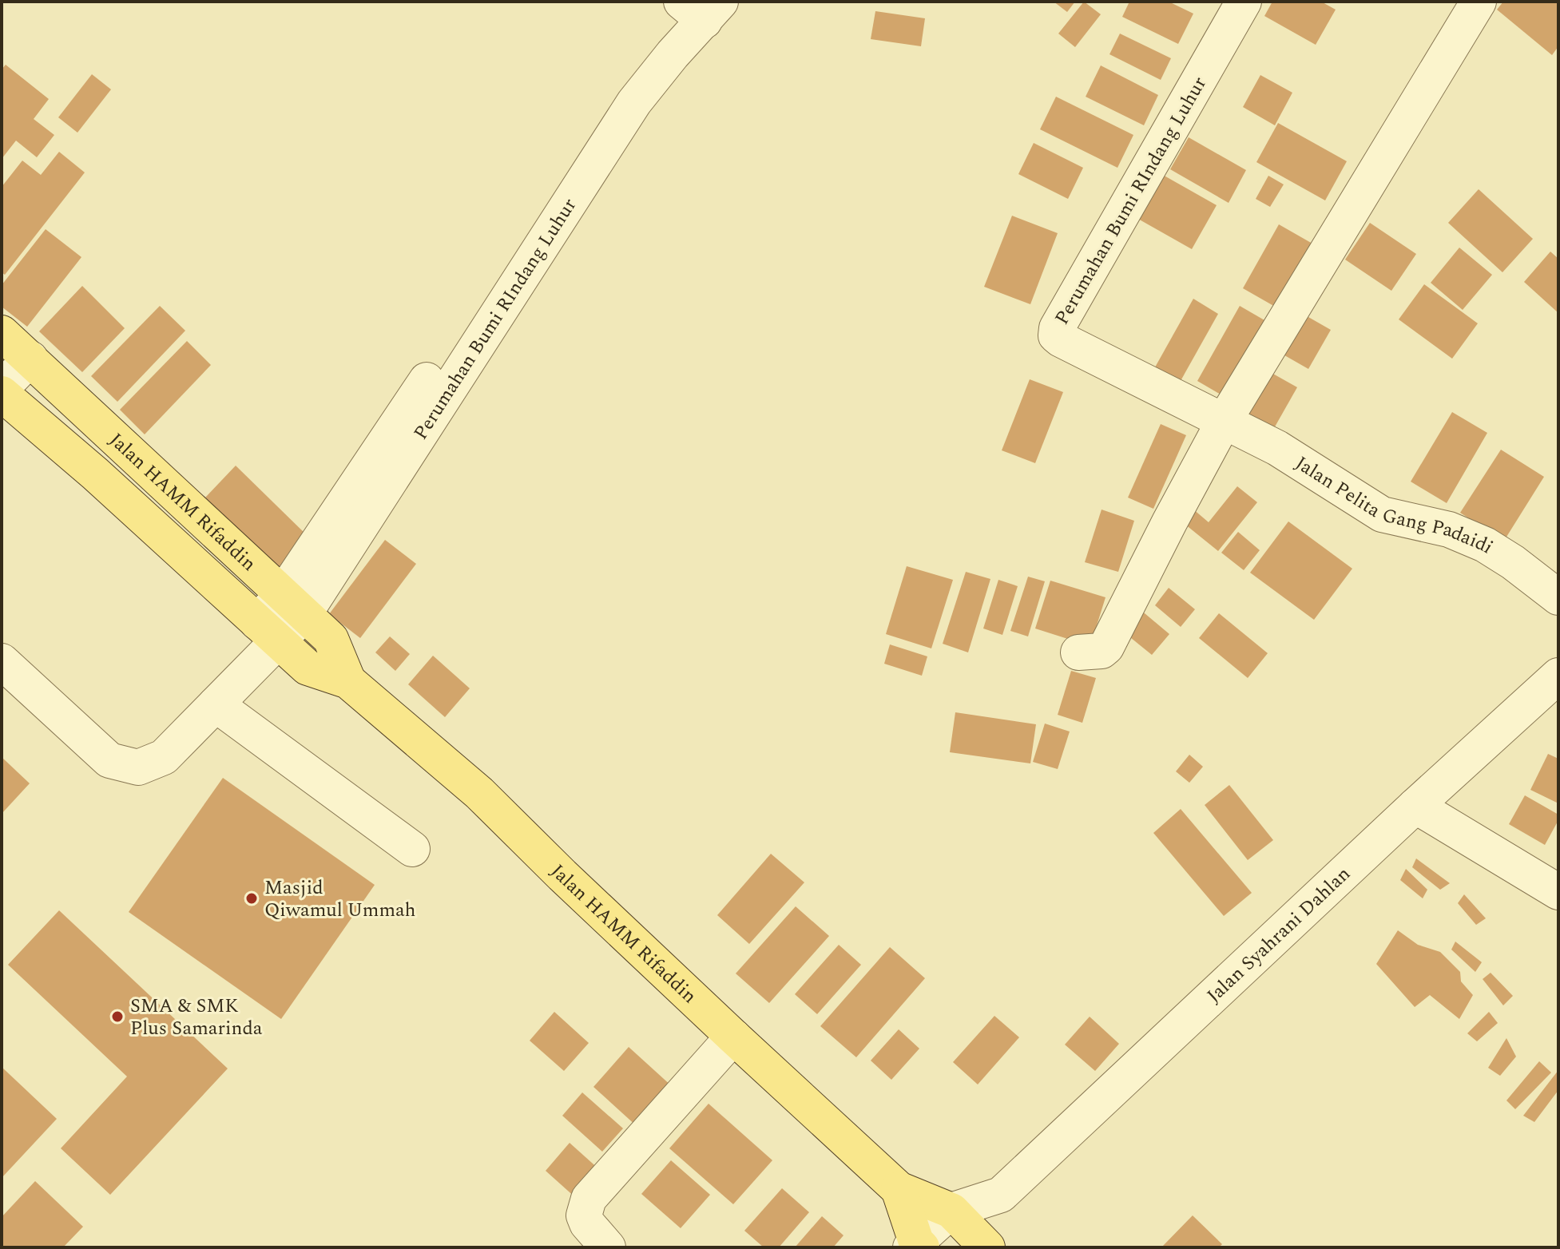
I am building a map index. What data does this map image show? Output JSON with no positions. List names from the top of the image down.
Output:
{
  "streets": {
    "main road": ["Jalan HAMM Rifaddin"],
    "street": ["Perumahan Bumi RIndang Luhur", "Jalan Pelita Gang Padaidi", "Jalan Syahrani Dahlan"]
  },
  "crossings": [
    ["Perumahan Bumi RIndang Luhur", "Jalan Pelita Gang Padaidi"],
    ["Jalan HAMM Rifaddin", "Jalan Syahrani Dahlan"]
  ],
  "places": ["Masjid Qiwamul Ummah", "SMA & SMK Plus Samarinda"]
}
